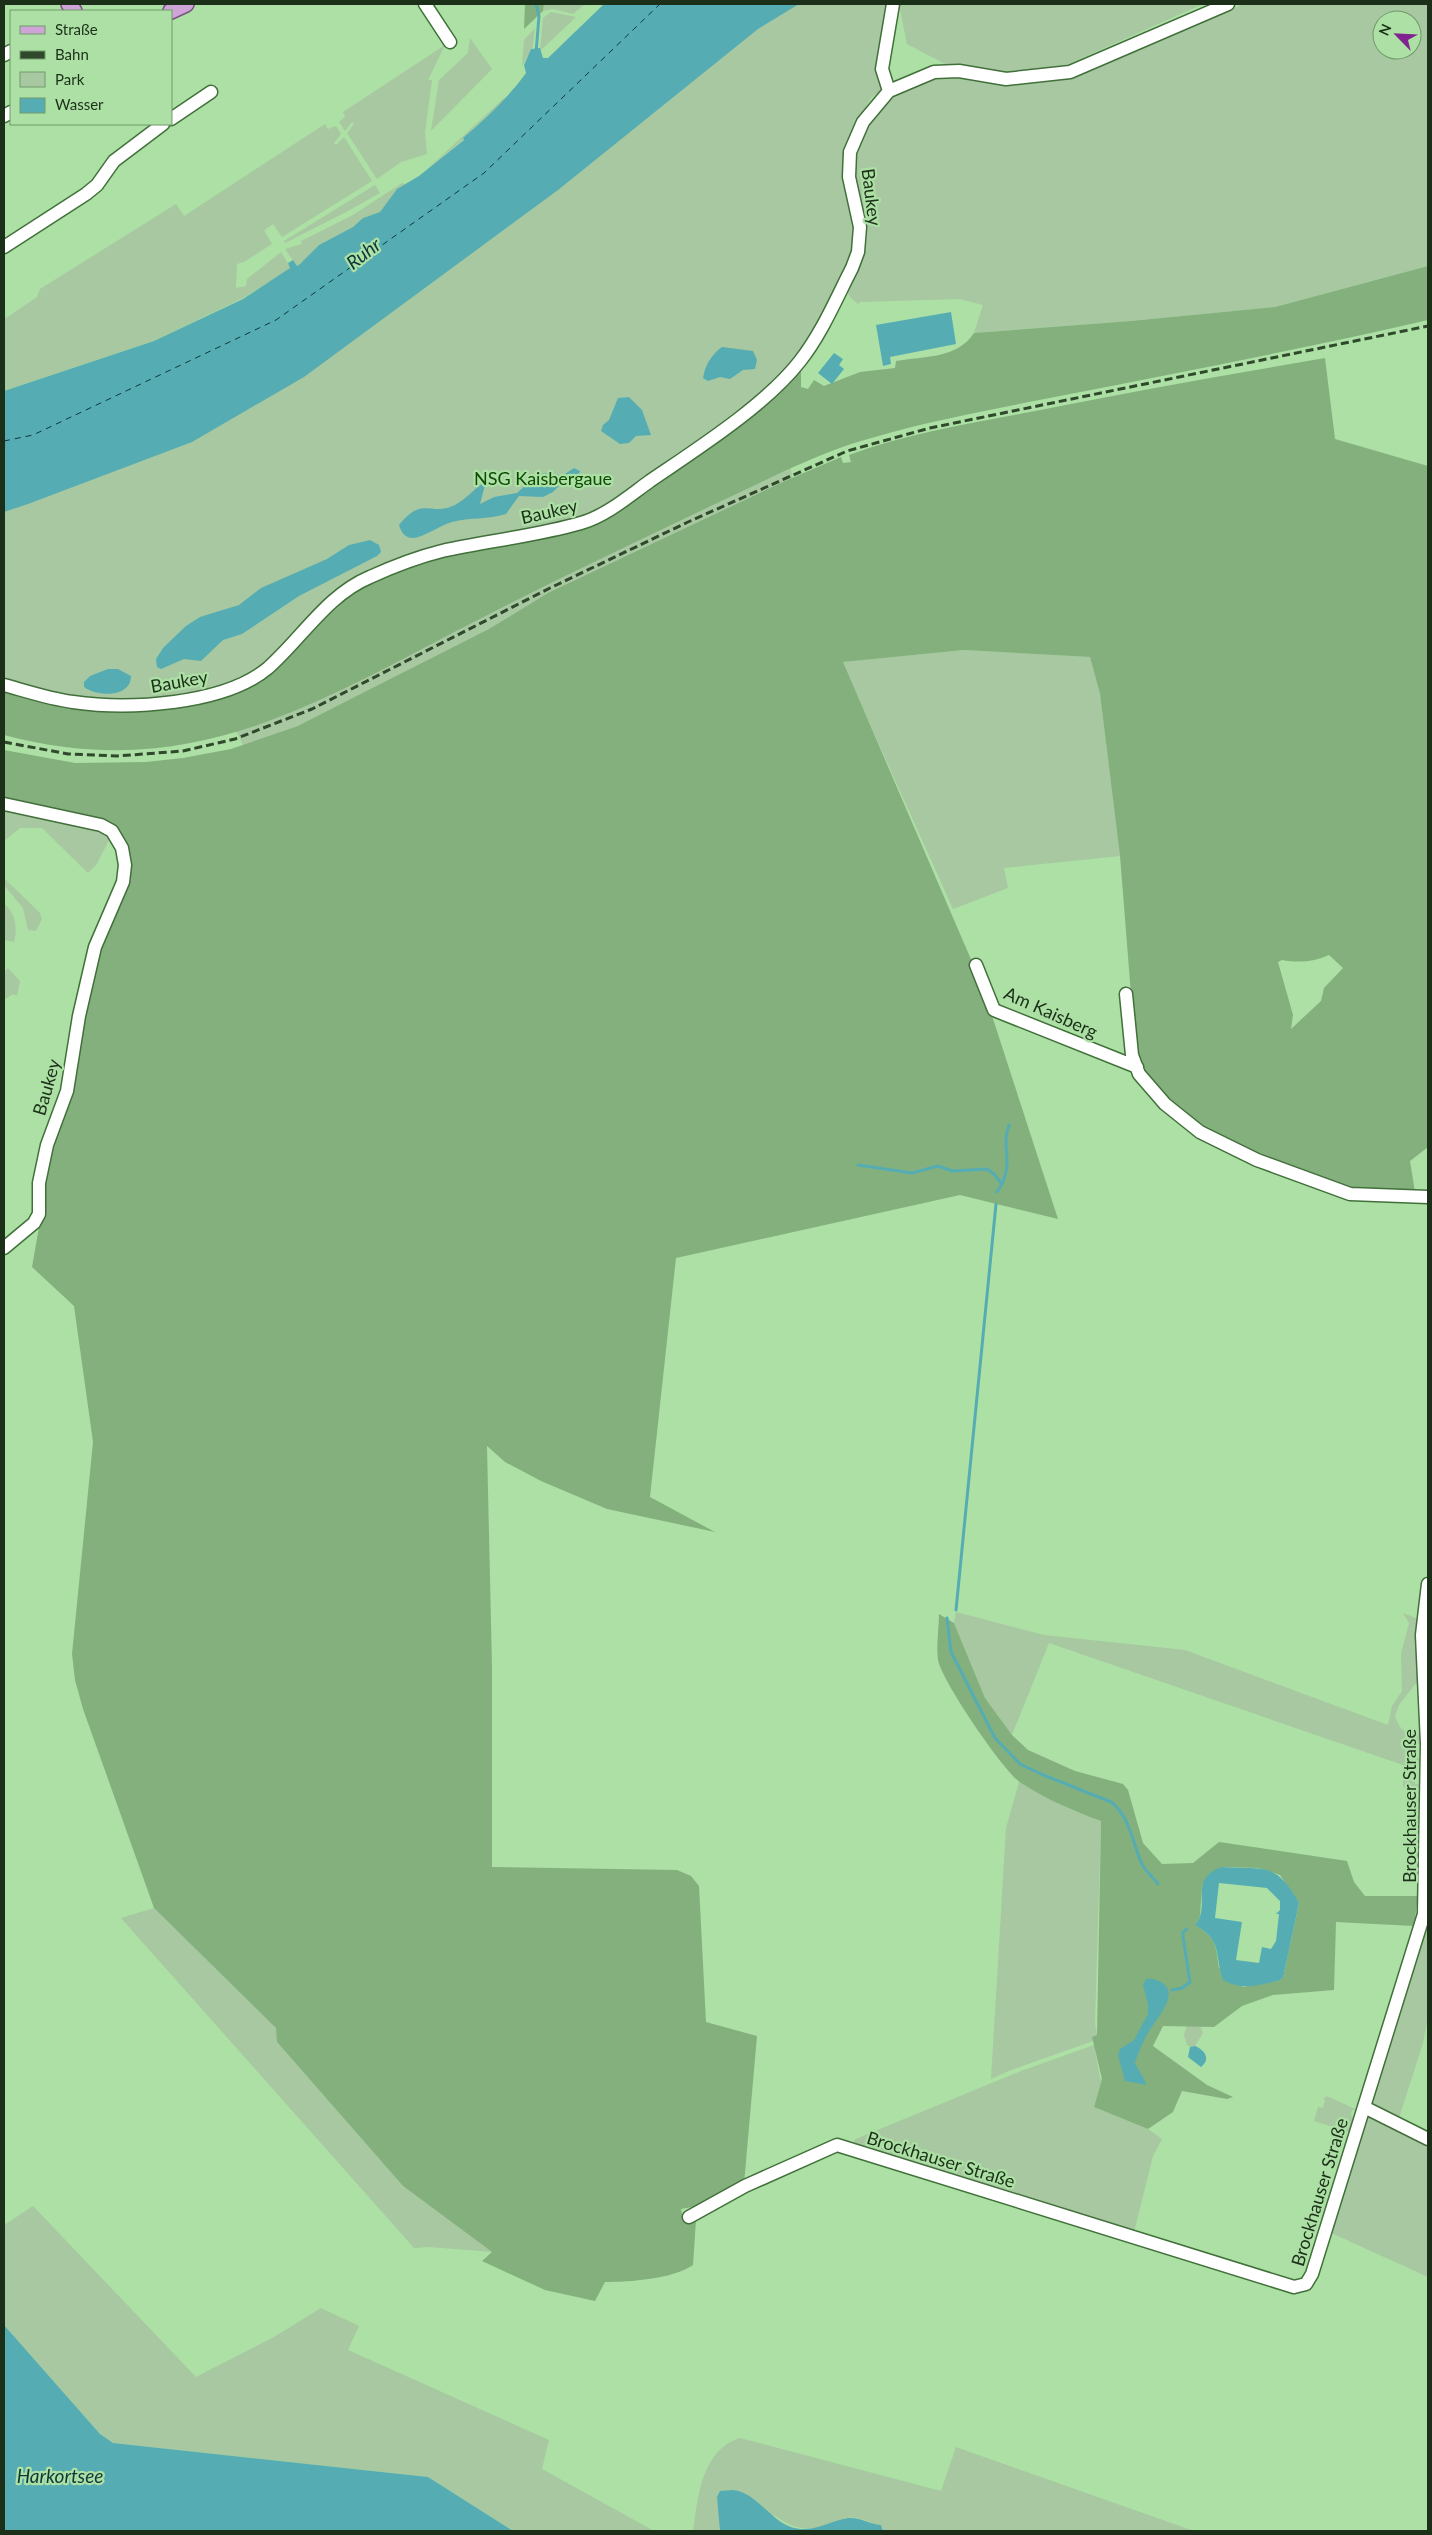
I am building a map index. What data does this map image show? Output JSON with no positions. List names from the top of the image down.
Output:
{
  "streets": {
    "street": ["Baukey", "Am Kaisberg", "Brockhauser Straße"]
  },
  "water": ["Ruhr", "Harkortsee"],
  "parks": ["NSG Kaisbergaue"],
  "legend": [
    "Straße",
    "Bahn",
    "Park",
    "Wasser"
  ],
  "north": "top left"
}
